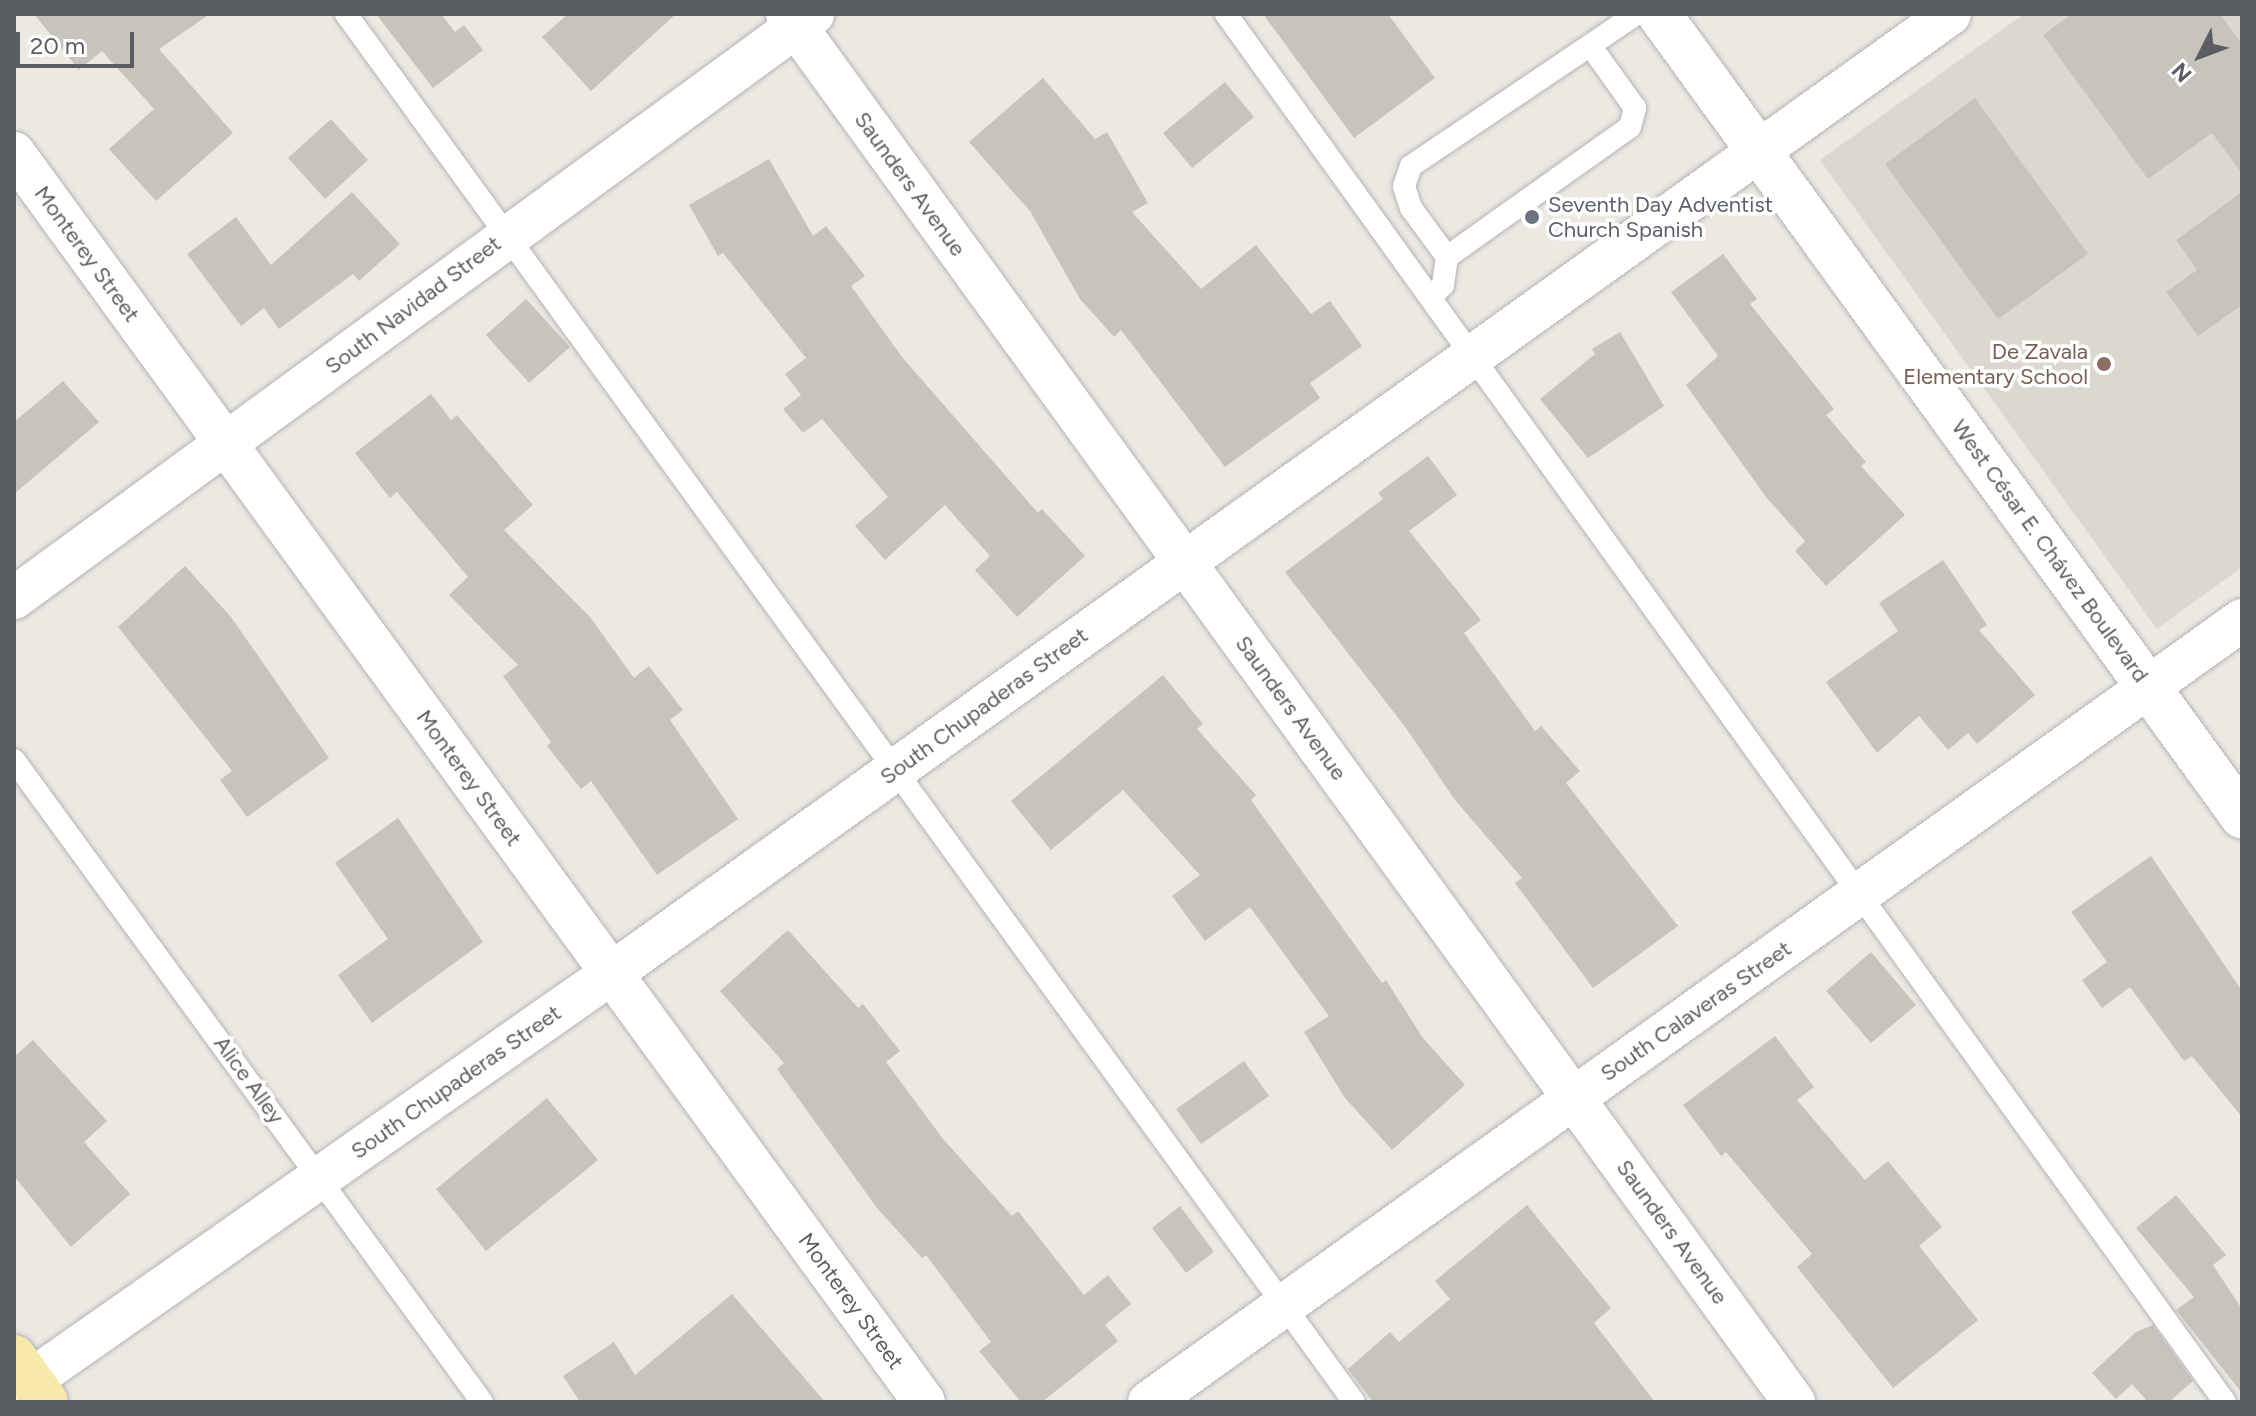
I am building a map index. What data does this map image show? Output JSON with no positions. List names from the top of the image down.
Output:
{
  "streets": {
    "street": [
      "Saunders Avenue",
      "Monterey Street",
      "South Navidad Street",
      "West César E. Chávez Boulevard",
      "South Chupaderas Street",
      "South Calaveras Street"
    ],
    "lane": ["Alice Alley"]
  },
  "crossings": [
    ["Saunders Avenue", "South Navidad Street"],
    ["Saunders Avenue", "South Chupaderas Street"],
    ["Saunders Avenue", "South Calaveras Street"],
    ["Monterey Street", "South Navidad Street"],
    ["Monterey Street", "South Chupaderas Street"],
    ["West César E. Chávez Boulevard", "South Chupaderas Street"],
    ["West César E. Chávez Boulevard", "South Calaveras Street"],
    ["South Chupaderas Street", "Alice Alley"]
  ],
  "places": ["Seventh Day Adventist Church Spanish", "De Zavala Elementary School"],
  "scale_bar": "20 m",
  "north": "bottom left"
}
